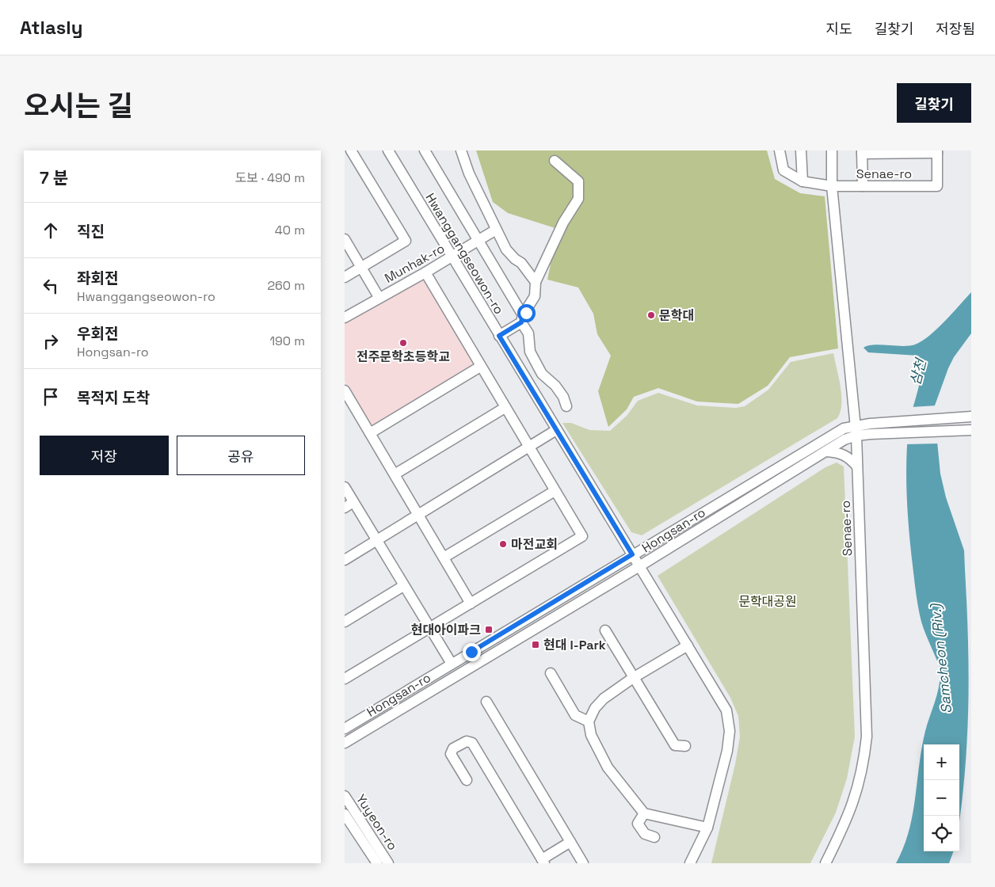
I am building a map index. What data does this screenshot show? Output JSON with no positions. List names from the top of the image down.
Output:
{
  "streets": {
    "street": [
      "Senae-ro",
      "Hwanggangseowon-ro",
      "Munhak-ro",
      "Hongsan-ro",
      "Yuyeon-ro"
    ]
  },
  "crossings": [
    ["Senae-ro", "Hongsan-ro"],
    ["Hwanggangseowon-ro", "Munhak-ro"],
    ["Hwanggangseowon-ro", "Hongsan-ro"]
  ],
  "water": ["삼천", "Samcheon (Riv.)"],
  "parks": ["문학대공원"],
  "places": {
    "other": ["문학대", "전주문학초등학교", "마전교회"],
    "transit": ["현대아이파크", "현대 I-Park"]
  },
  "page": {
    "header": "Atlasly",
    "nav": ["지도", "길찾기", "저장됨"],
    "title": "오시는 길",
    "buttons": [
      "길찾기",
      ["저장", "공유"]
    ],
    "heading": ["7 분", "도보 · 490 m"],
    "list": [
      ["직진", "40 m"],
      ["좌회전", "Hwanggangseowon-ro", "260 m"],
      ["우회전", "Hongsan-ro", "190 m"],
      "목적지 도착"
    ],
    "map_buttons": ["+", "−"]
  }
}
